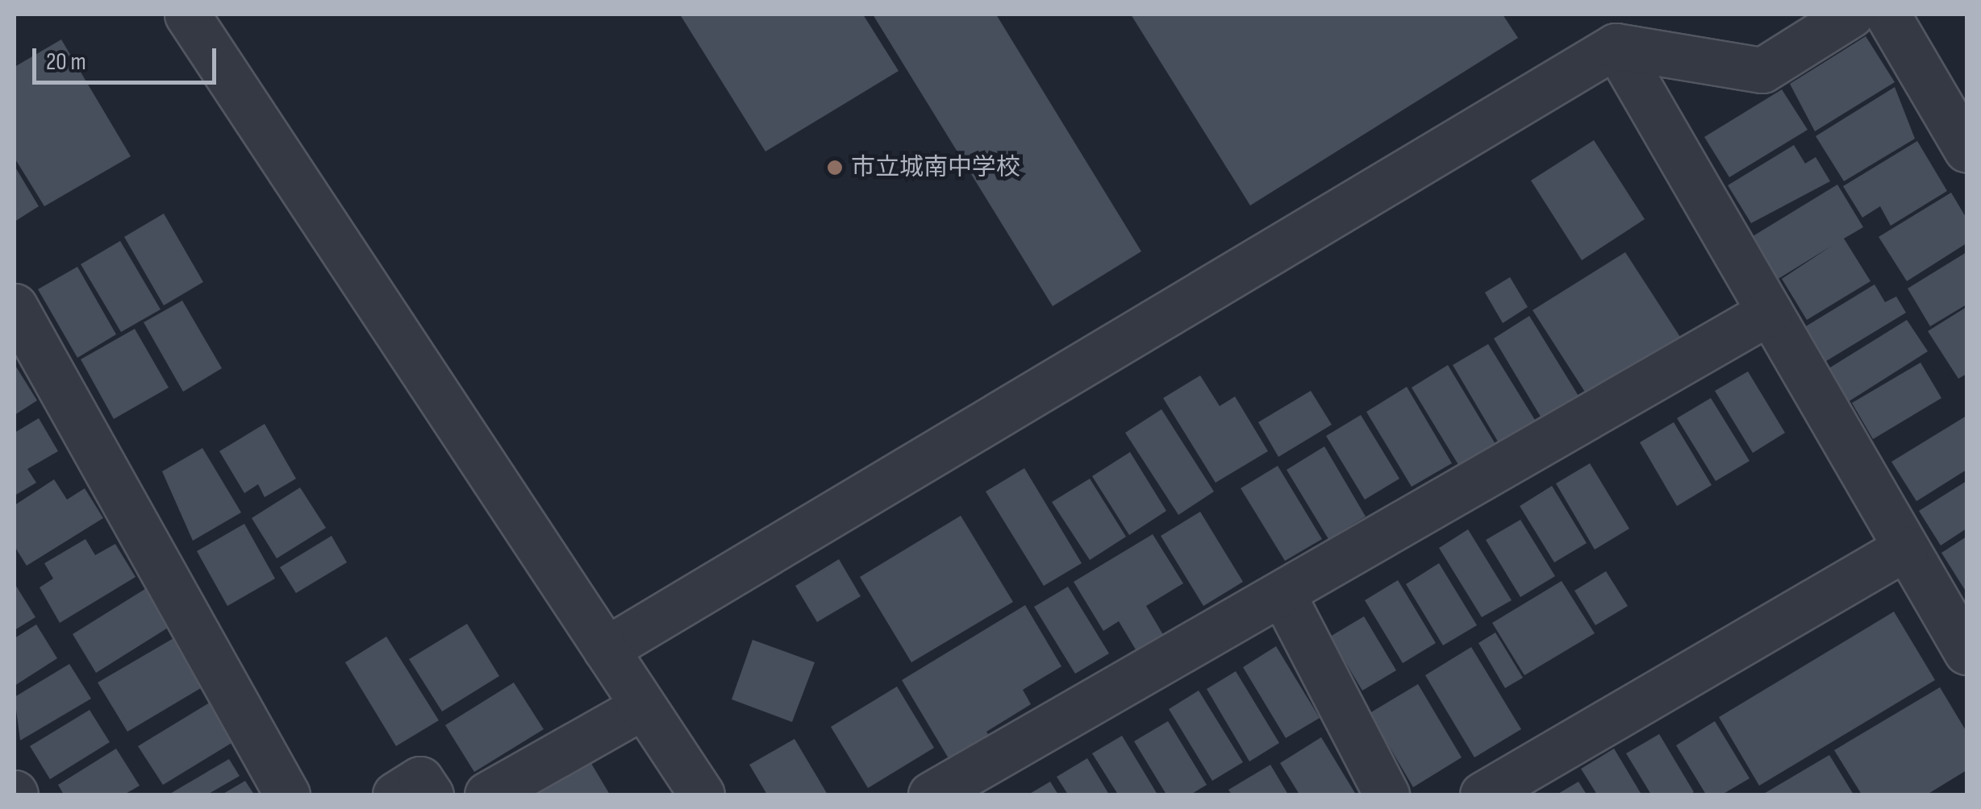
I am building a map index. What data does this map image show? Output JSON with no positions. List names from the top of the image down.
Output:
{
  "places": ["市立城南中学校"],
  "scale_bar": "20 m"
}
